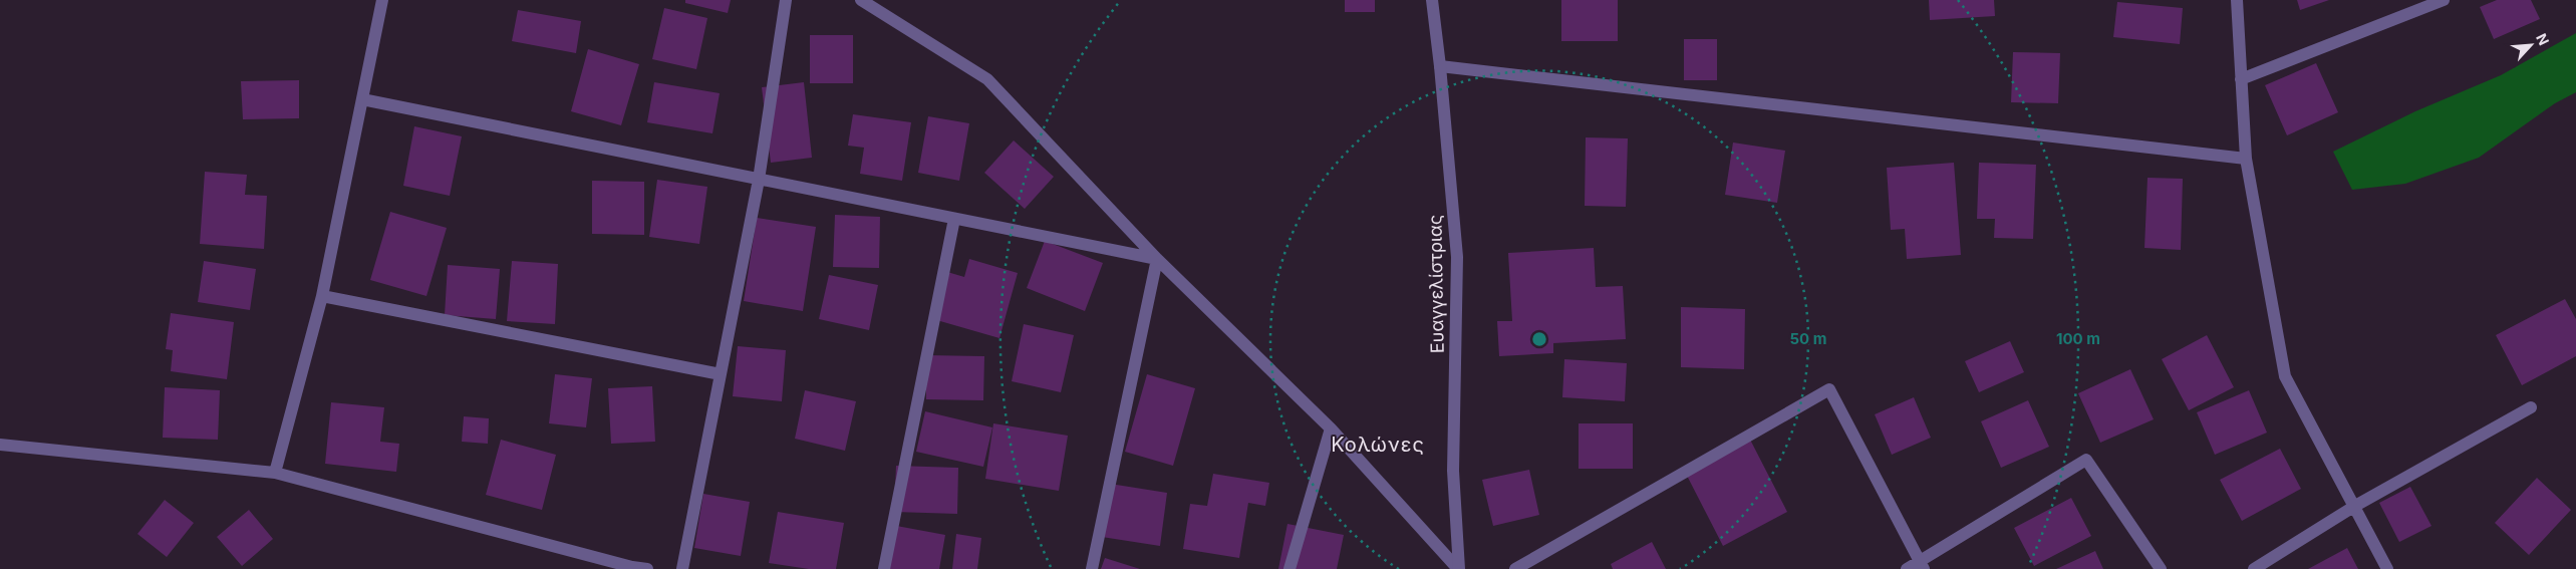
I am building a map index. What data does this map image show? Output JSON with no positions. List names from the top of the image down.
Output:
{
  "streets": {
    "street": ["Ευαγγελίστριας"]
  },
  "districts": ["Κολώνες"],
  "north": "top right",
  "rings": ["50 m", "100 m"]
}
